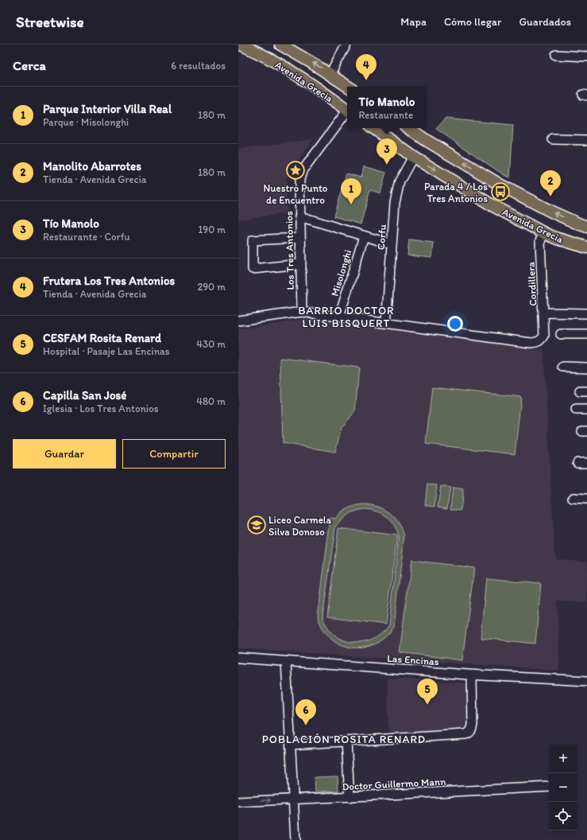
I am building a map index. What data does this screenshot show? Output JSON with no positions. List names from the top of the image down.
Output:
{
  "streets": {
    "main road": ["Avenida Grecia"],
    "street": [
      "Corfu",
      "Los Tres Antonios",
      "Misolonghi",
      "Cordillera",
      "Las Encinas",
      "Doctor Guillermo Mann"
    ]
  },
  "crossings": [
    ["Avenida Grecia", "Corfu"],
    ["Avenida Grecia", "Cordillera"],
    ["Corfu", "Cordillera"]
  ],
  "districts": ["BARRIO DOCTOR LUIS BISQUERT", "POBLACIÓN ROSITA RENARD"],
  "places": {
    "place": ["Nuestro Punto de Encuentro"],
    "bus stop": ["Parada 4 / Los Tres Antonios"],
    "school or university": ["Liceo Carmela Silva Donoso"]
  },
  "page": {
    "header": "Streetwise",
    "nav": ["Mapa", "Cómo llegar", "Guardados"],
    "heading": ["Cerca", "6 resultados"],
    "pins": [
      "4",
      "3",
      "2",
      "1",
      "5",
      "6"
    ],
    "list": [
      {
        "mark": "1",
        "name": "Parque Interior Villa Real",
        "note": "Parque · Misolonghi",
        "value": "180 m"
      },
      {
        "mark": "2",
        "name": "Manolito Abarrotes",
        "note": "Tienda · Avenida Grecia",
        "value": "180 m"
      },
      {
        "mark": "3",
        "name": "Tío Manolo",
        "note": "Restaurante · Corfu",
        "value": "190 m"
      },
      {
        "mark": "4",
        "name": "Frutera Los Tres Antonios",
        "note": "Tienda · Avenida Grecia",
        "value": "290 m"
      },
      {
        "mark": "5",
        "name": "CESFAM Rosita Renard",
        "note": "Hospital · Pasaje Las Encinas",
        "value": "430 m"
      },
      {
        "mark": "6",
        "name": "Capilla San José",
        "note": "Iglesia · Los Tres Antonios",
        "value": "480 m"
      }
    ],
    "popup": ["Tío Manolo", "Restaurante"],
    "buttons": ["Guardar", "Compartir"],
    "map_buttons": ["+", "−"]
  }
}
